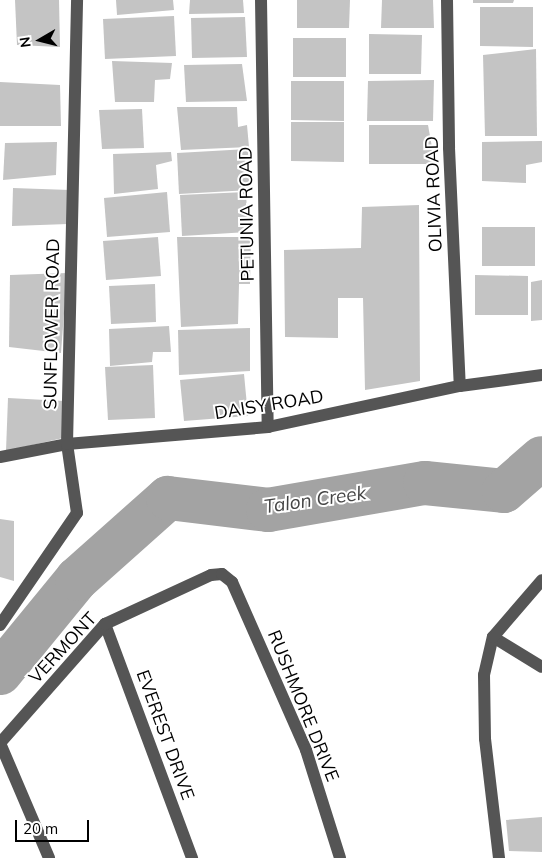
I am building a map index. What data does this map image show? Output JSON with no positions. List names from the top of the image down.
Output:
{
  "streets": {
    "street": [
      "OLIVIA ROAD",
      "PETUNIA ROAD",
      "SUNFLOWER ROAD",
      "DAISY ROAD",
      "VERMONT",
      "RUSHMORE DRIVE",
      "EVEREST DRIVE"
    ]
  },
  "crossings": [
    ["OLIVIA ROAD", "DAISY ROAD"],
    ["PETUNIA ROAD", "DAISY ROAD"],
    ["SUNFLOWER ROAD", "DAISY ROAD"],
    ["VERMONT", "RUSHMORE DRIVE"],
    ["VERMONT", "EVEREST DRIVE"]
  ],
  "water": ["Talon Creek"],
  "scale_bar": "20 m",
  "north": "left"
}
